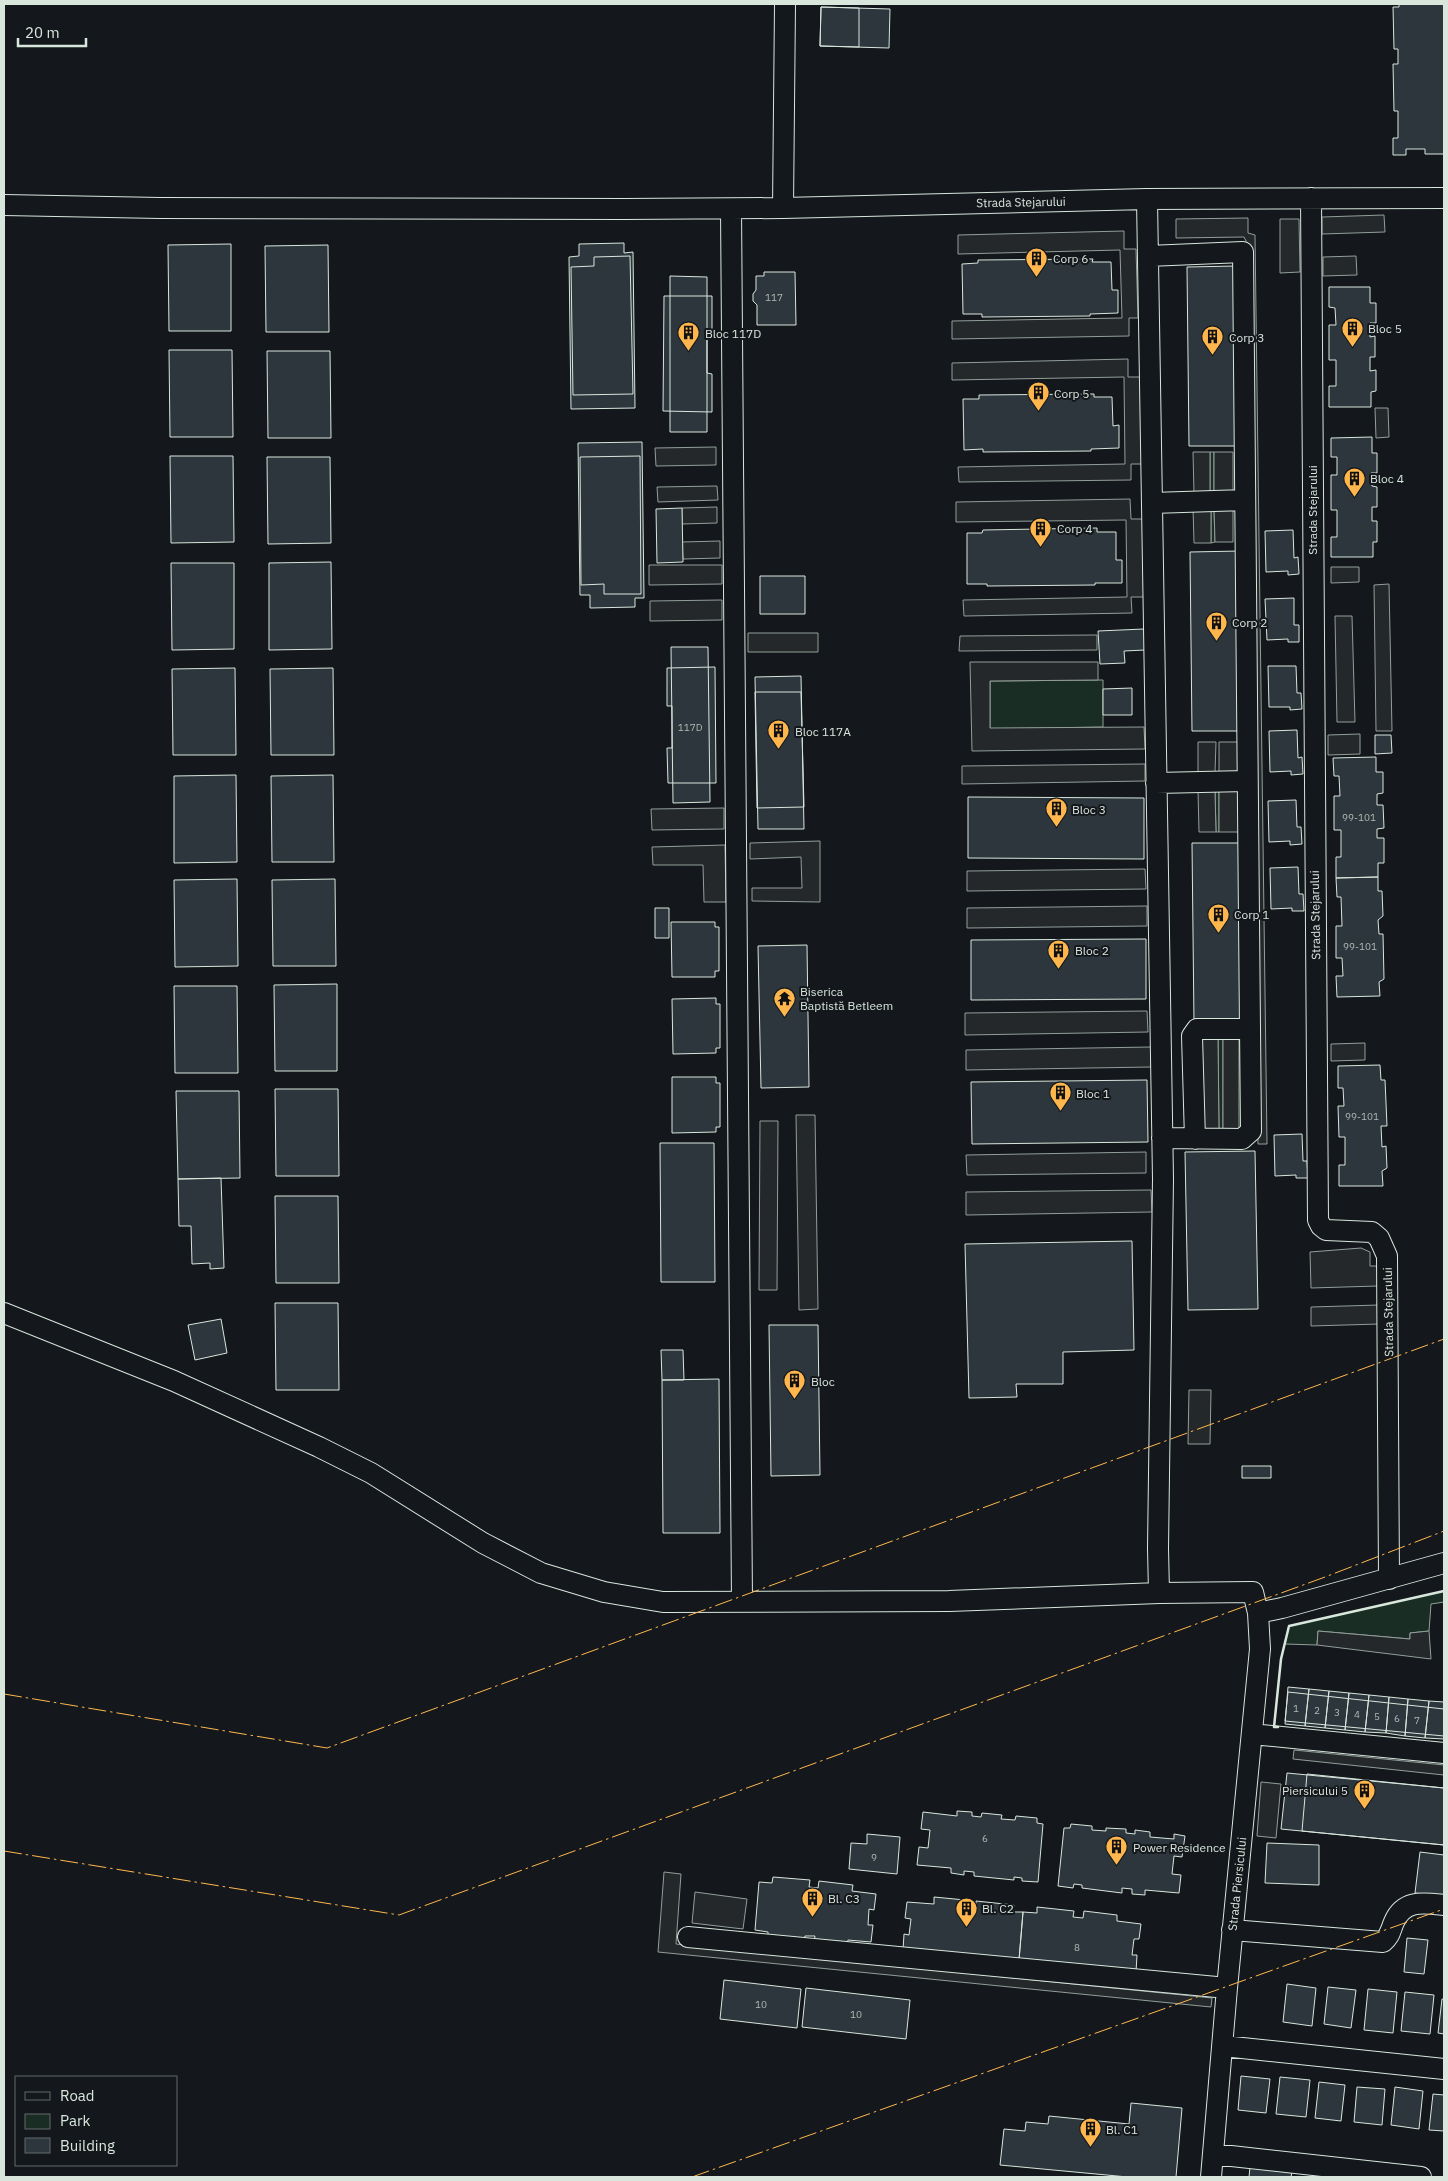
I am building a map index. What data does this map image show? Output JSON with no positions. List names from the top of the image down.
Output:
{
  "streets": {
    "street": ["Strada Stejarului", "Strada Piersicului"]
  },
  "places": {
    "building": [
      "Corp 6",
      "Bloc 5",
      "Bloc 117D",
      "Corp 3",
      "Corp 5",
      "Bloc 4",
      "Corp 4",
      "Corp 2",
      "Bloc 117A",
      "Bloc 3",
      "Corp 1",
      "Bloc 2",
      "Bloc 1",
      "Bloc",
      "Piersicului 5",
      "Power Residence",
      "Bl. C3",
      "Bl. C2",
      "Bl. C1"
    ],
    "temple": ["Biserica Baptistă Betleem"]
  },
  "house_numbers": [
    "117",
    "117D",
    "99-101",
    "99-101",
    "99-101",
    "1",
    "2",
    "3",
    "4",
    "5",
    "6",
    "7",
    "6",
    "9",
    "8",
    "10",
    "10"
  ],
  "legend": ["Road", "Park", "Building"],
  "scale_bar": "20 m"
}
